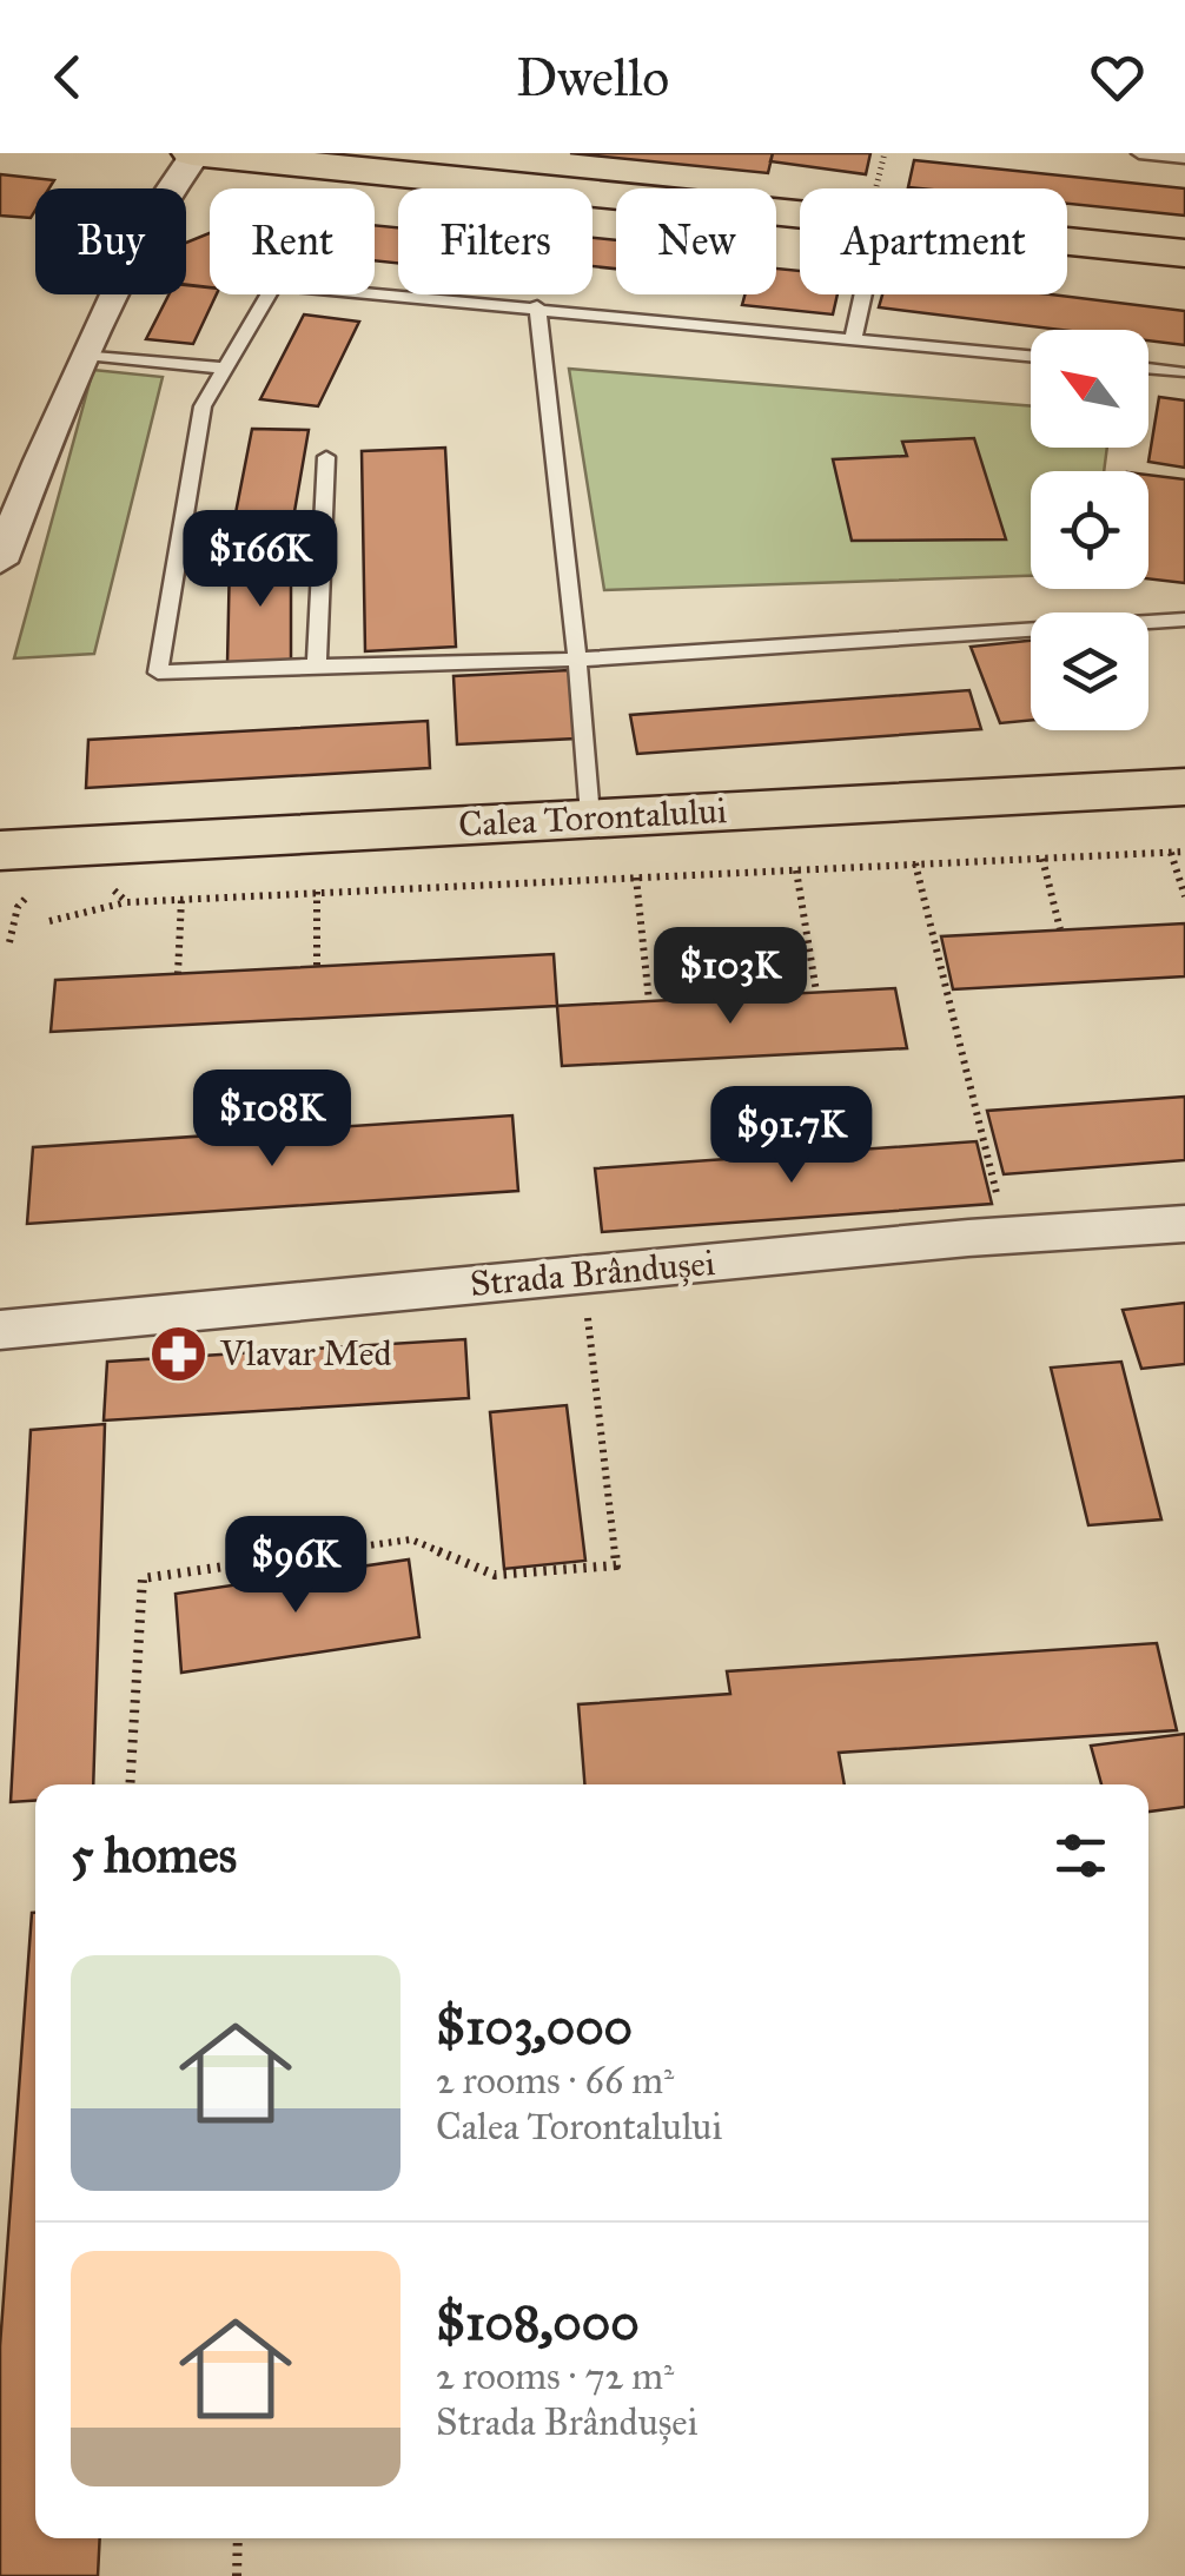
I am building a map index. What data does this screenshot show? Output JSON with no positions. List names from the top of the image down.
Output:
{
  "streets": {
    "main road": ["Calea Torontalului"],
    "street": ["Strada Brândușei"]
  },
  "places": {
    "pharmacy": ["Vlavar Med"]
  },
  "north": "top left",
  "page": {
    "header": "Dwello",
    "chip": [
      "Buy",
      "Rent",
      "Filters",
      "New",
      "Apartment"
    ],
    "price": [
      "$166K",
      "$103K",
      "$108K",
      "$91.7K",
      "$96K"
    ],
    "heading": "5 homes",
    "list": [
      {
        "name": "$103,000",
        "note": "2 rooms · 66 m² · Calea Torontalului"
      },
      {
        "name": "$108,000",
        "note": "2 rooms · 72 m² · Strada Brândușei"
      }
    ]
  }
}
